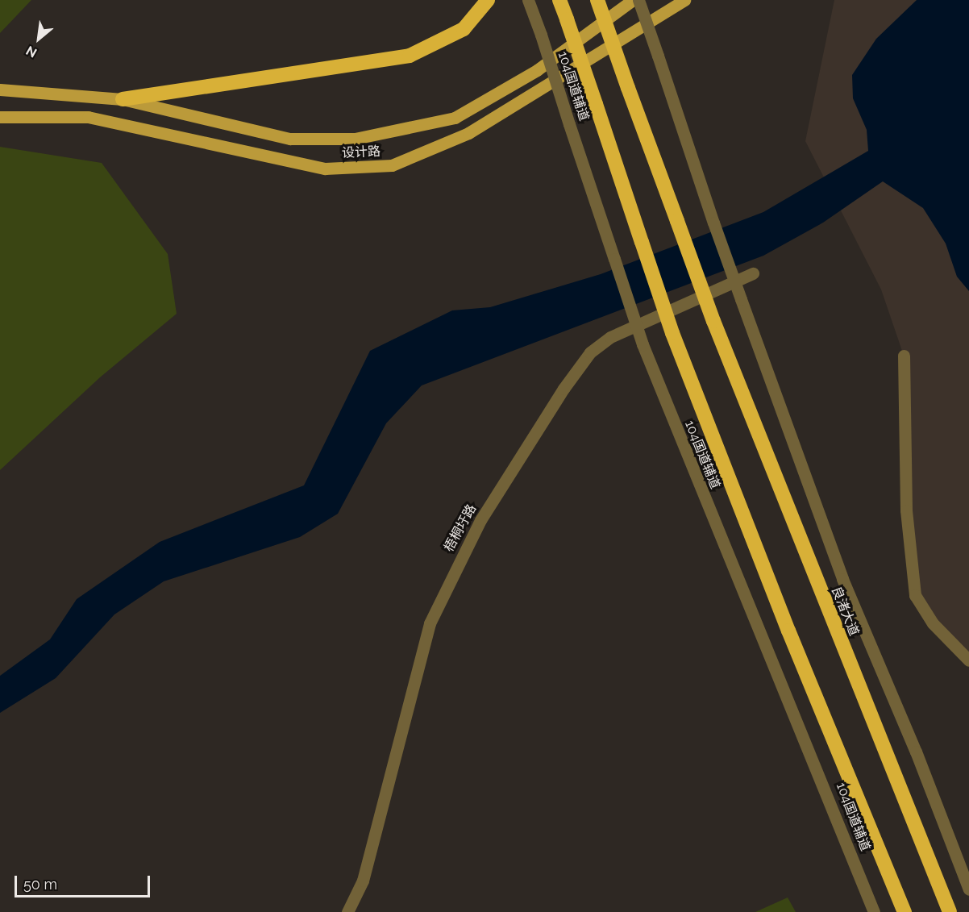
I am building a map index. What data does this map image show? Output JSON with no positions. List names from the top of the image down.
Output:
{
  "streets": {
    "highway": ["良渚大道"],
    "main road": ["设计路"],
    "street": ["104国道辅道", "梧桐圩路"]
  },
  "scale_bar": "50 m",
  "north": "bottom left"
}
